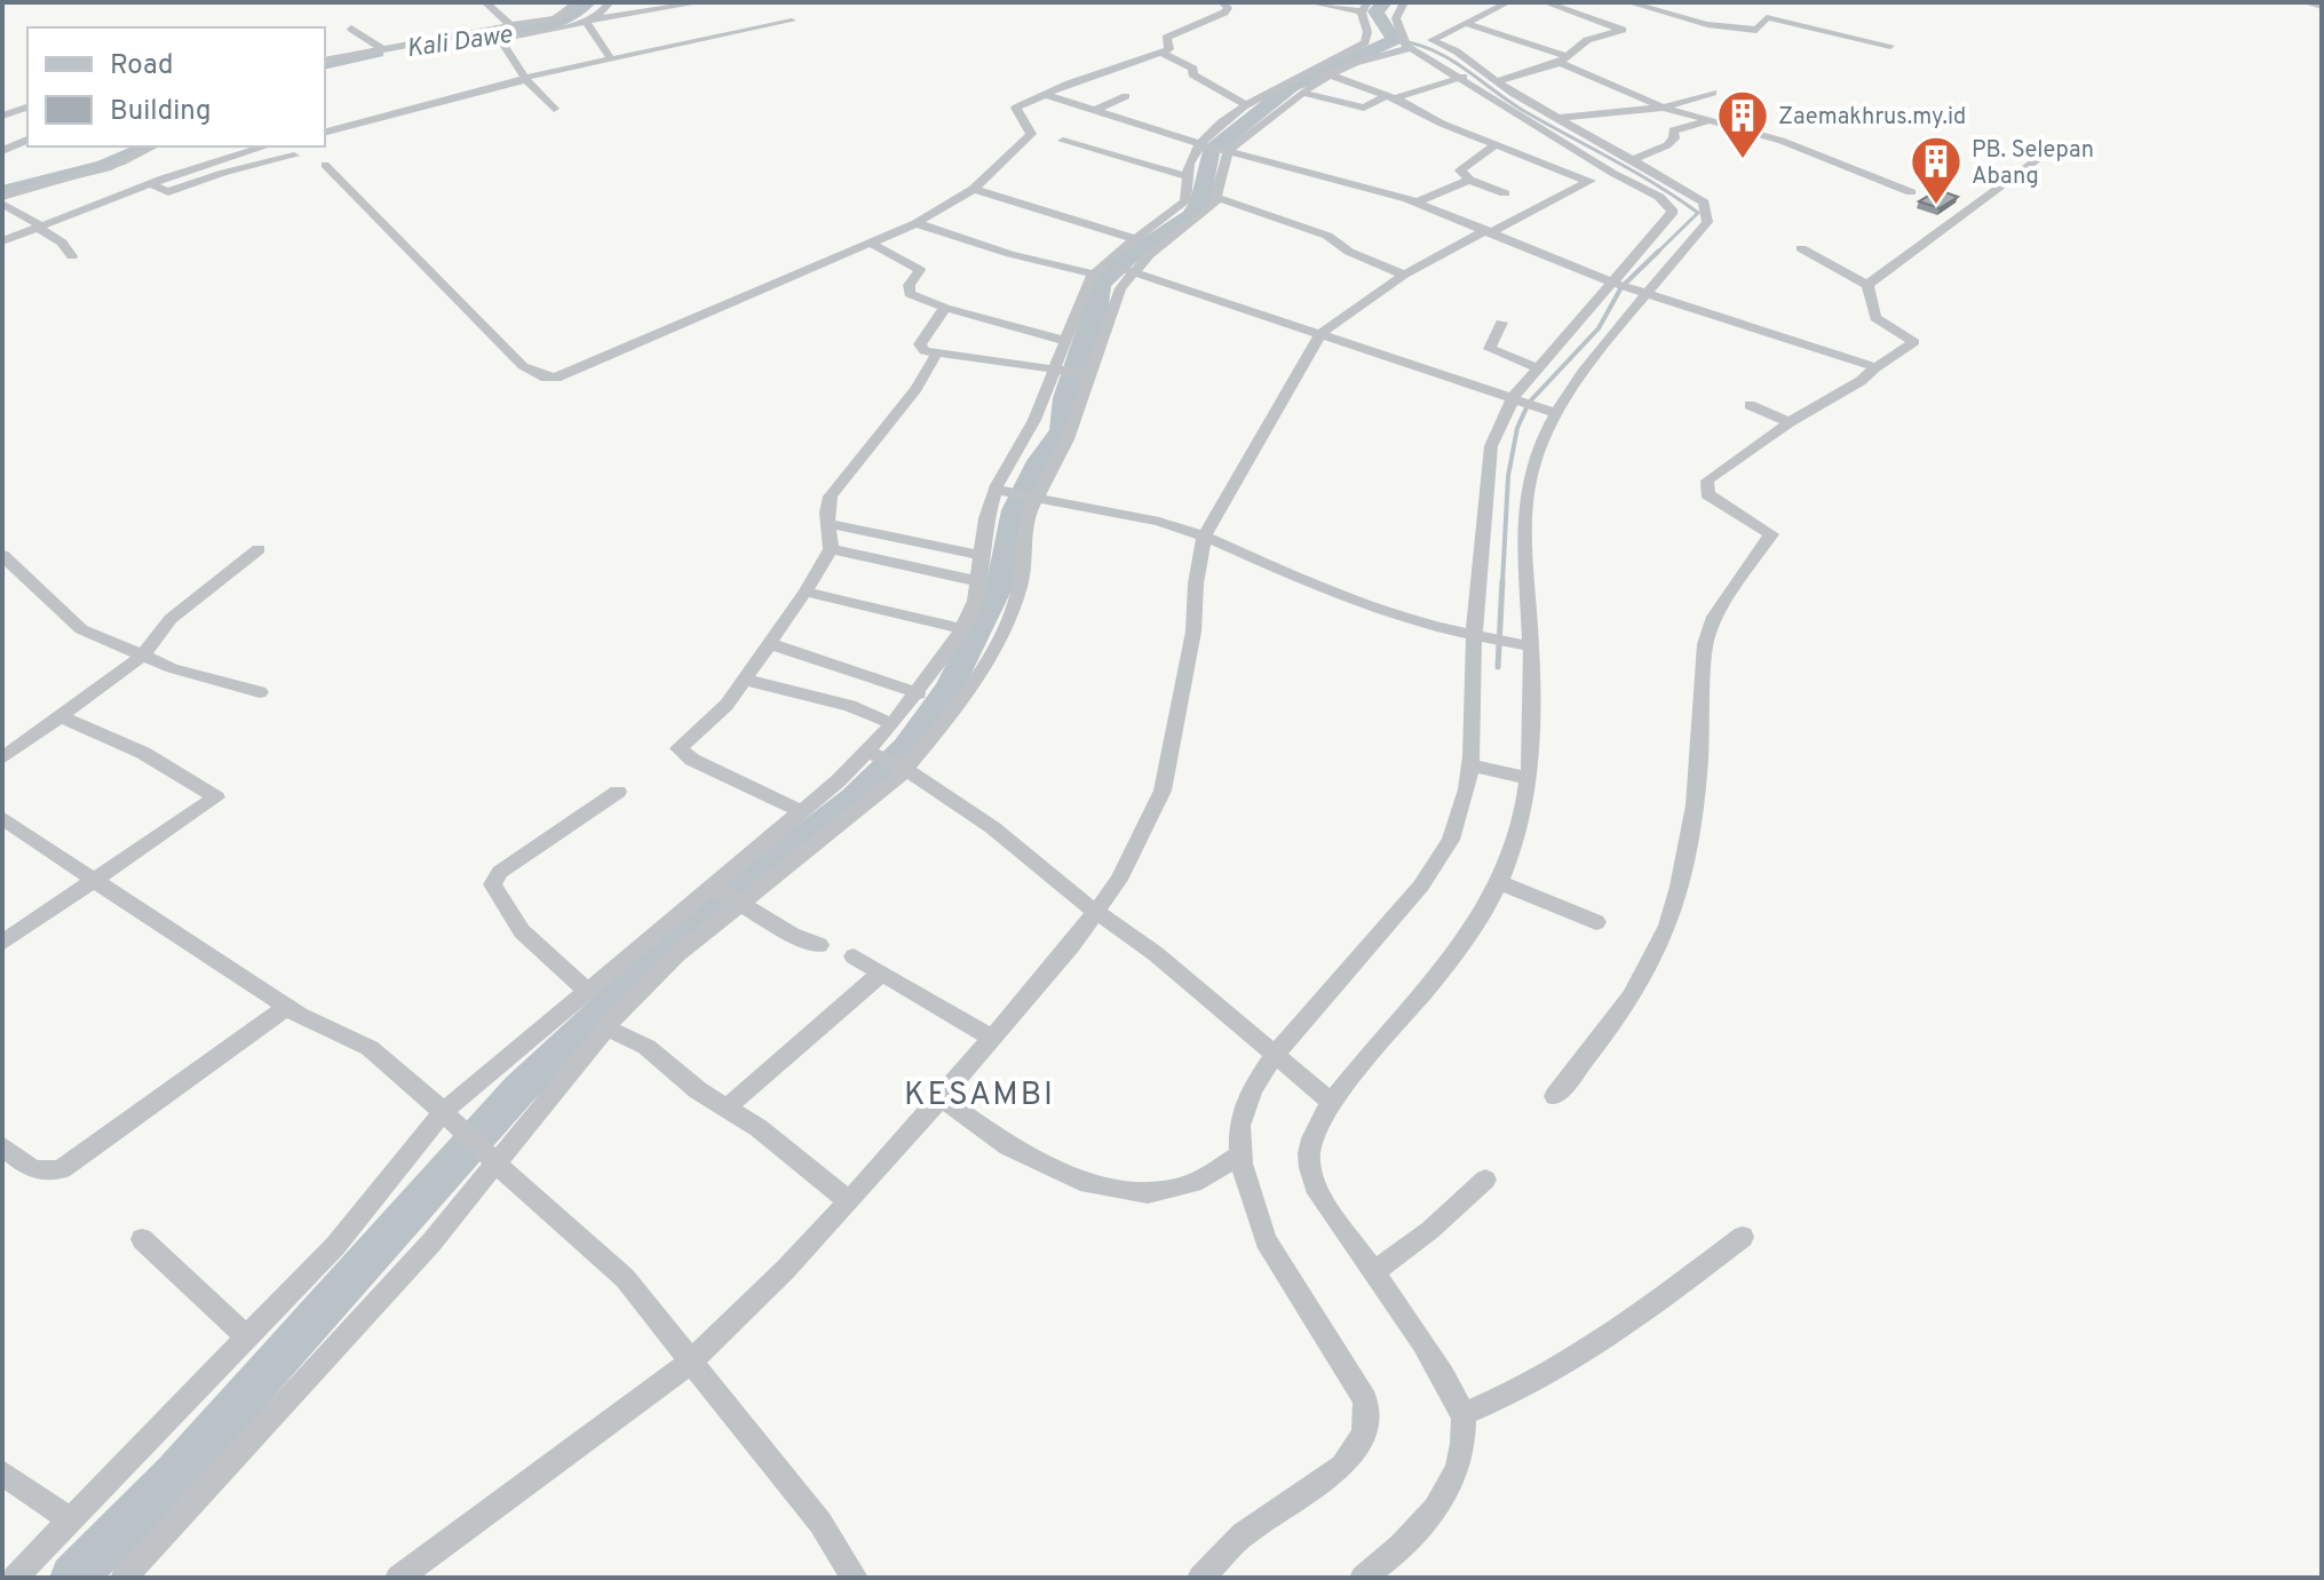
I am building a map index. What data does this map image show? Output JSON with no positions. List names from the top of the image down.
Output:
{
  "districts": ["KESAMBI"],
  "water": ["Kali Dawe"],
  "places": {
    "building": ["Zaemakhrus.my.id", "PB. Selepan Abang"]
  },
  "legend": ["Road", "Building"]
}
